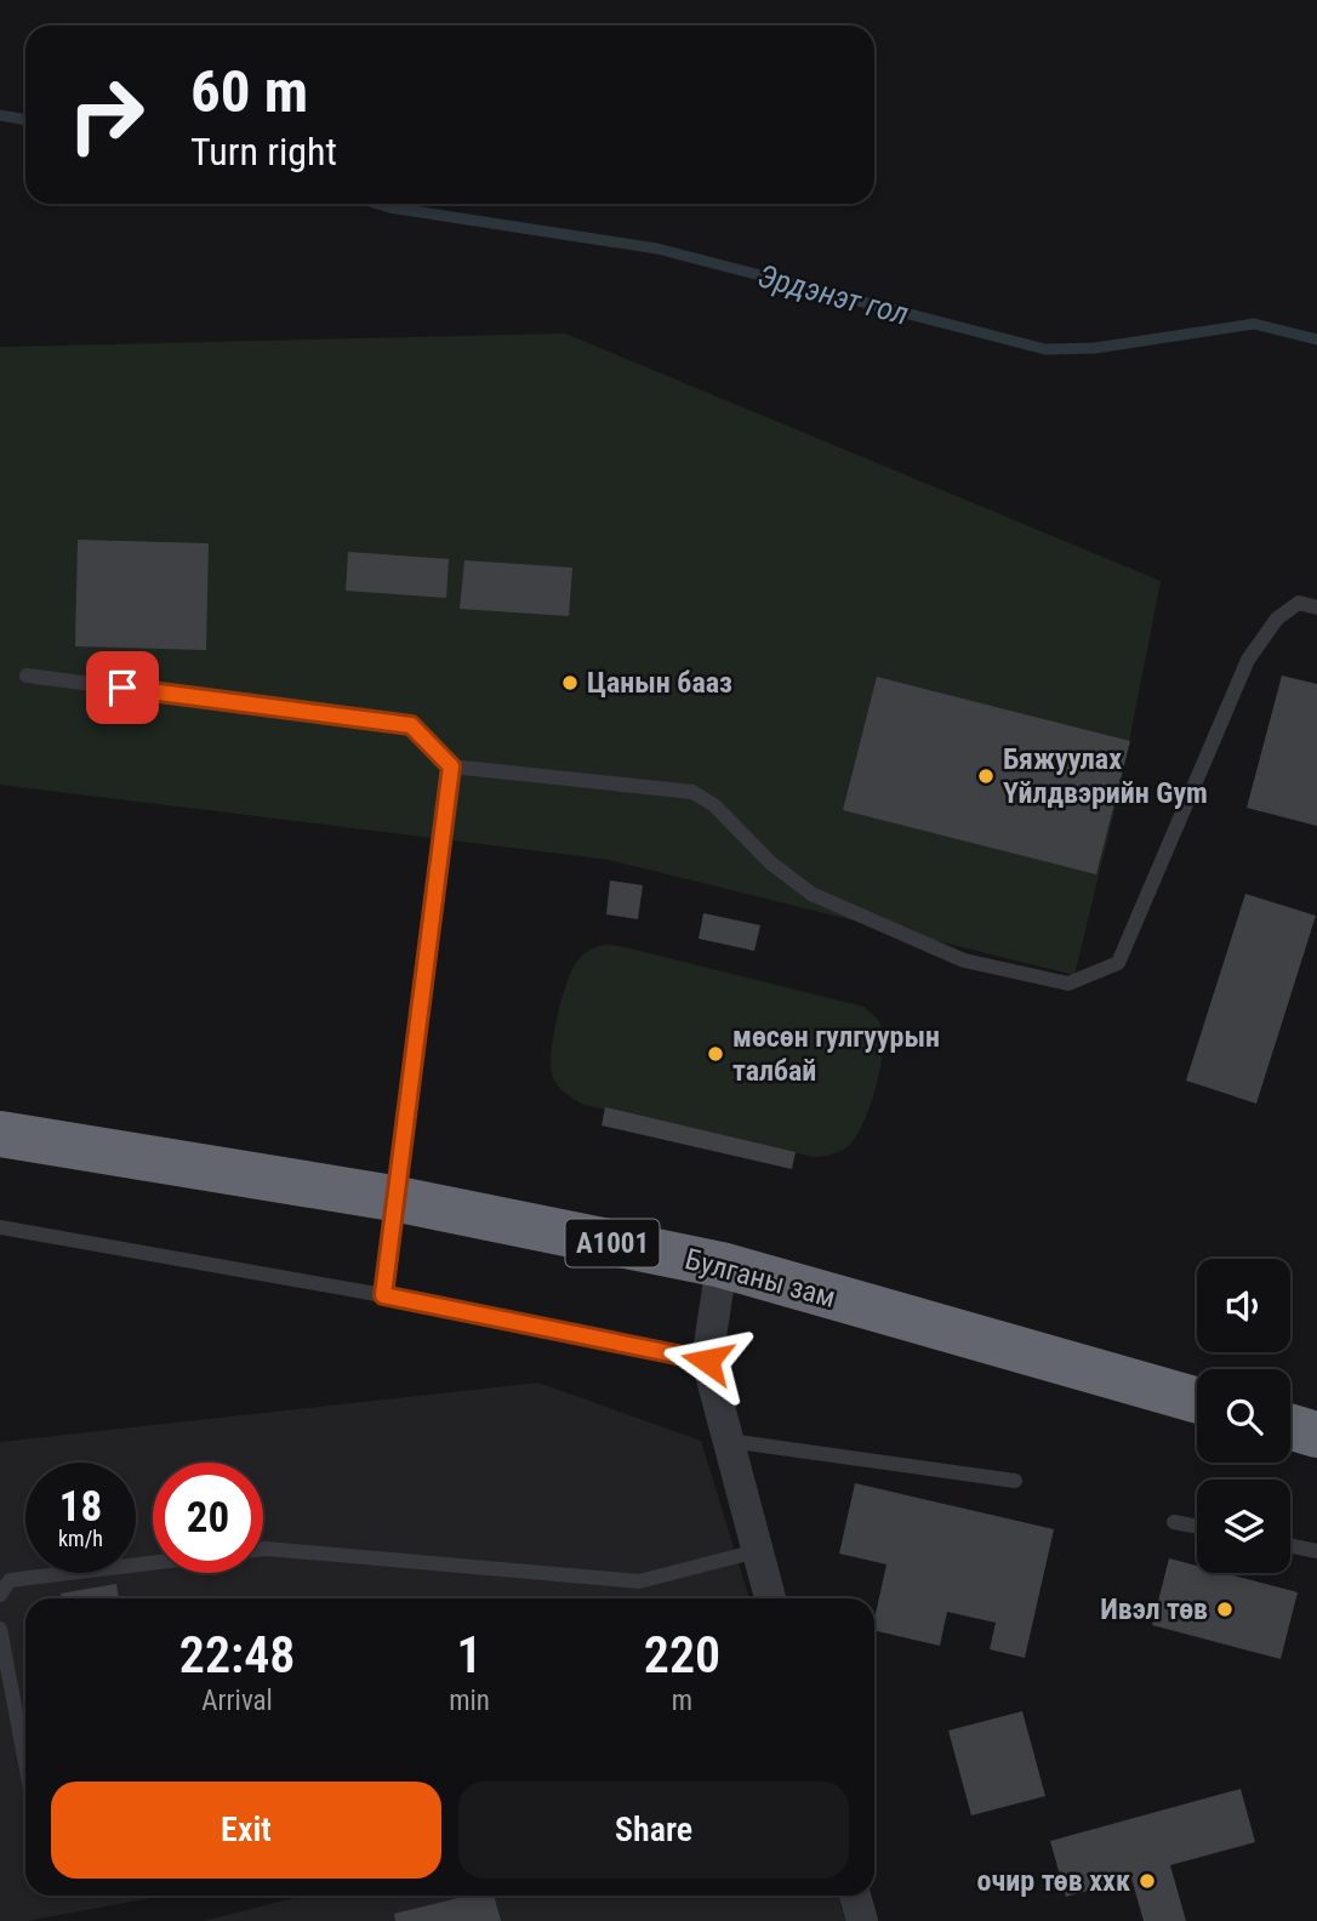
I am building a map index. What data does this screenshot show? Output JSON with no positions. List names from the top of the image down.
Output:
{
  "streets": {
    "highway": ["A1001", "Булганы зам"]
  },
  "water": ["Эрдэнэт гол"],
  "places": [
    "Цанын бааз",
    "Бяжуулах Үйлдвэрийн Gym",
    "мөсөн гулгуурын талбай",
    "Ивэл төв",
    "очир төв ххк"
  ],
  "page": {
    "turn": ["60 m", "Turn right"],
    "speed": "18 km/h",
    "limit": "20",
    "eta": [
      "22:48",
      "Arrival",
      "1",
      "min",
      "220",
      "m"
    ],
    "buttons": ["Exit", "Share"]
  }
}
